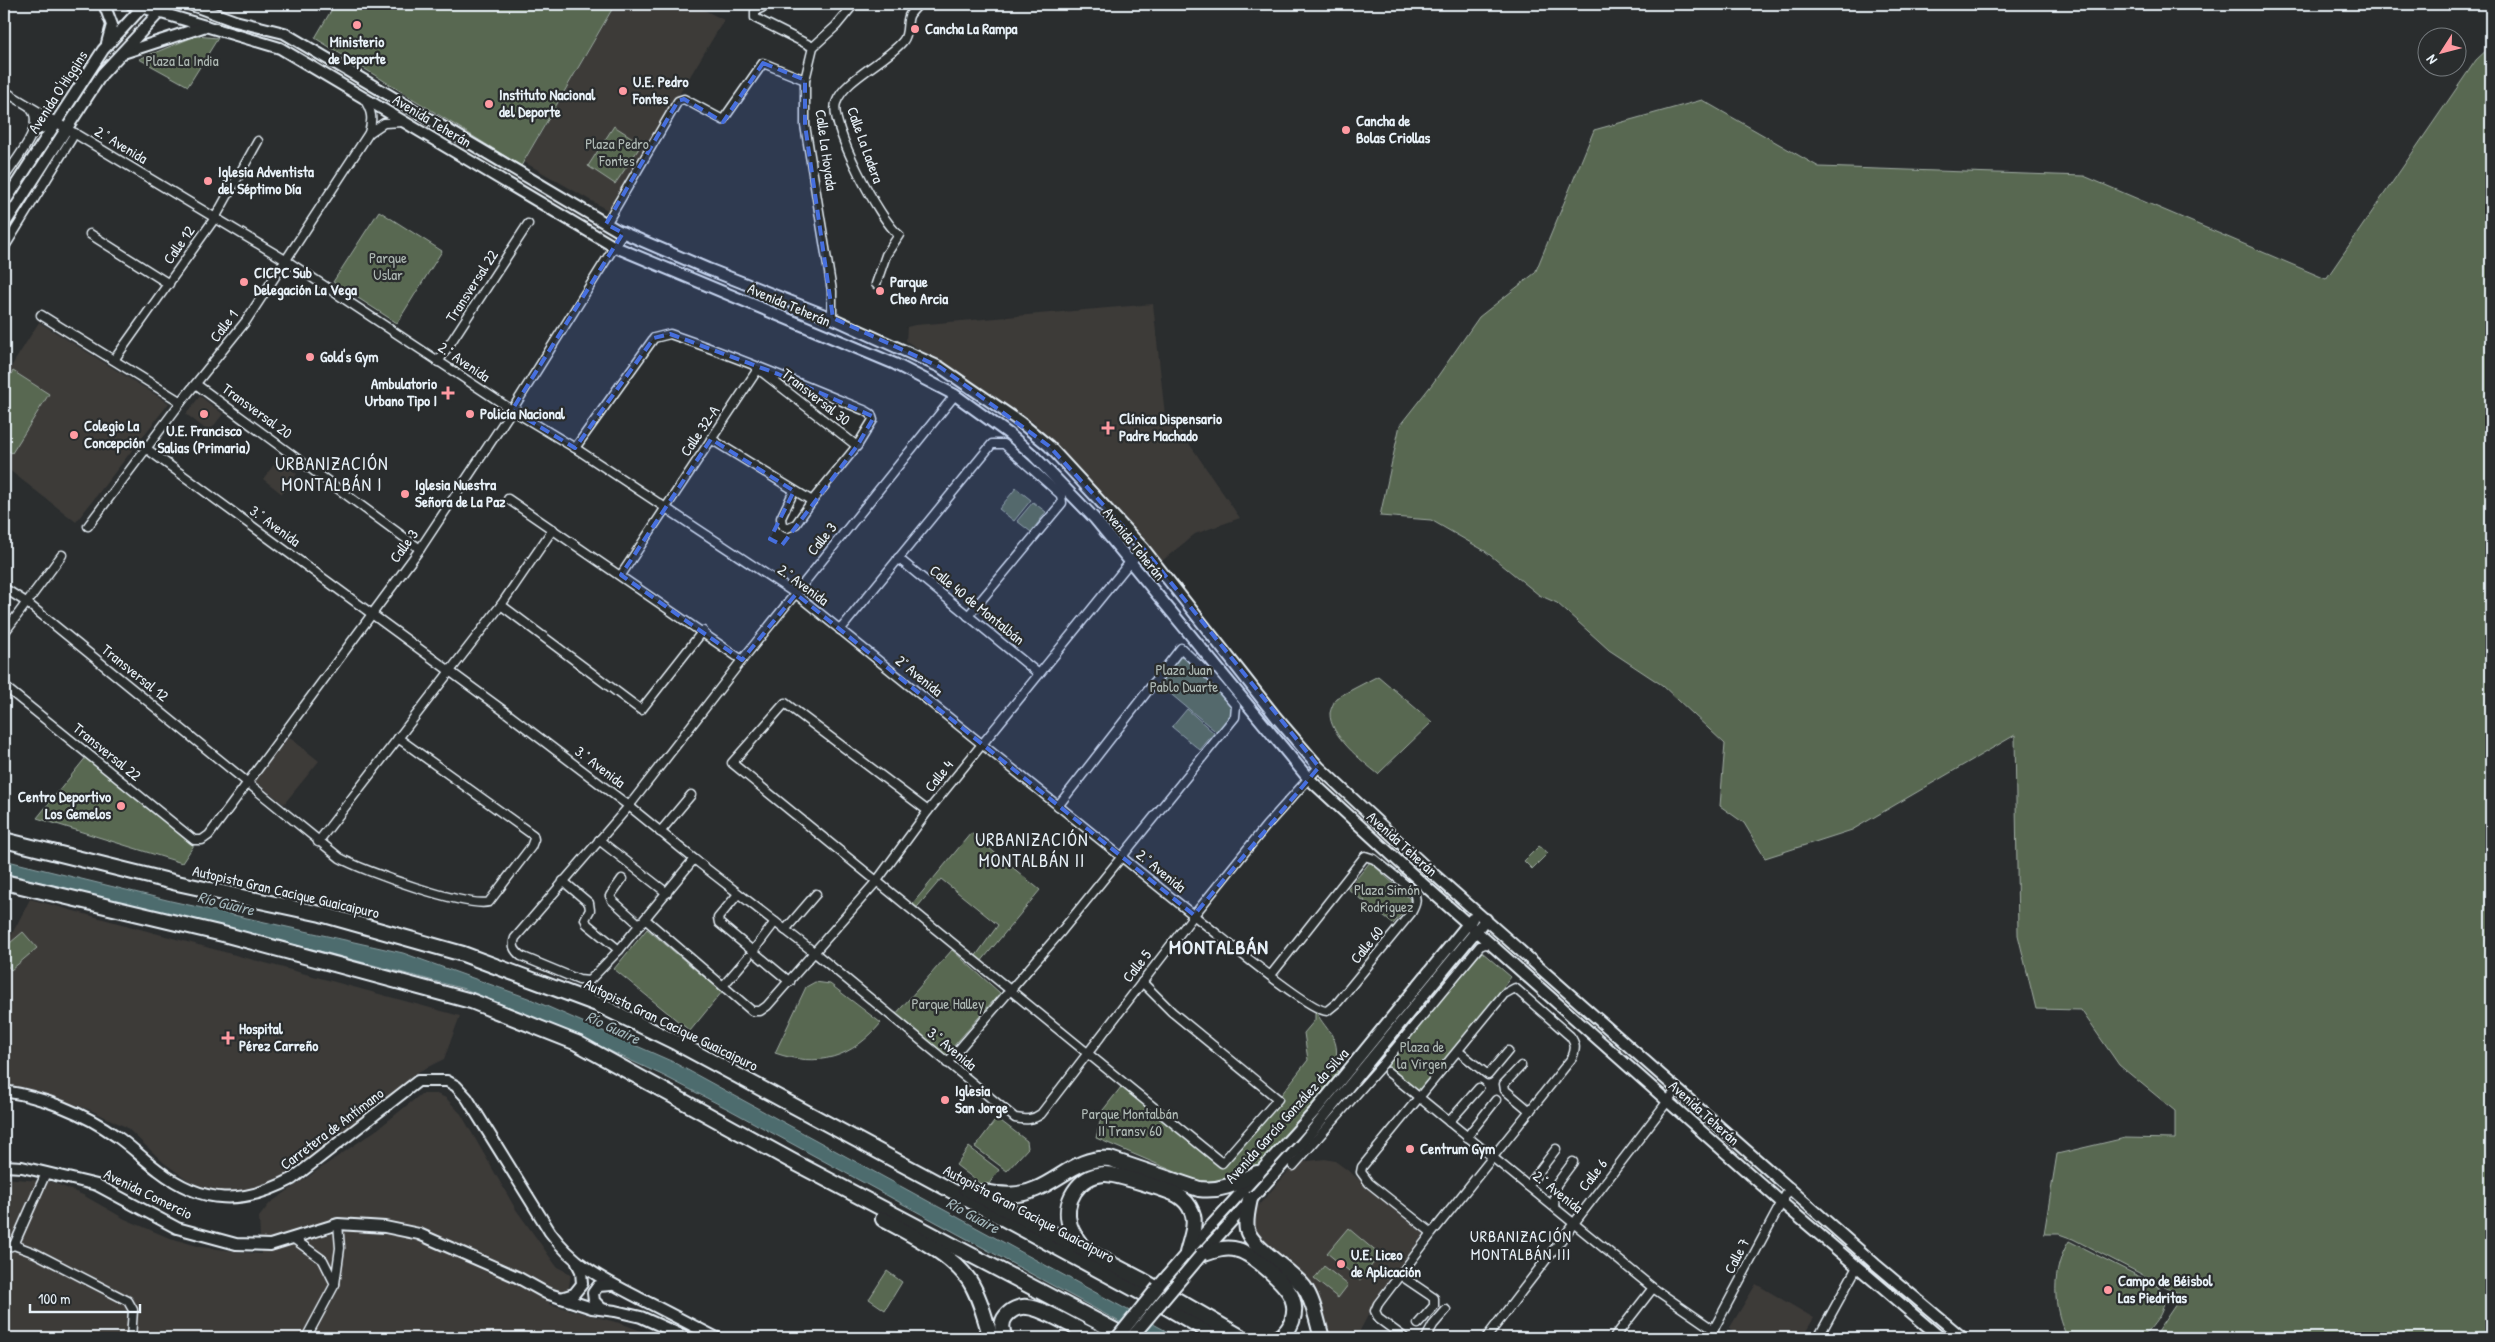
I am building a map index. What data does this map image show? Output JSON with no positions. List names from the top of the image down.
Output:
{
  "streets": {
    "highway": ["Autopista Gran Cacique Guaicaipuro"],
    "main road": [
      "Avenida O'Higgins",
      "Avenida Teherán",
      "Avenida García González da Silva",
      "Carretera de Antímano",
      "Avenida Comercio"
    ],
    "street": [
      "2.° Avenida",
      "Calle La Ladera",
      "Calle La Hoyada",
      "Calle 12",
      "Transversal 22",
      "Calle 1",
      "Transversal 30",
      "Transversal 20",
      "Calle 32-A",
      "3.° Avenida",
      "Calle 3",
      "Calle 40 de Montalbán",
      "Transversal 12",
      "2° Avenida",
      "Calle 4",
      "Calle 60",
      "Calle 5",
      "Calle 6",
      "Calle 7"
    ]
  },
  "crossings": [
    ["Avenida O'Higgins", "Avenida Teherán"],
    ["Avenida O'Higgins", "2.° Avenida"],
    ["Avenida Teherán", "Calle La Hoyada"],
    ["Avenida Teherán", "Calle 3"],
    ["Avenida Teherán", "Calle 4"],
    ["Avenida Teherán", "Calle 5"],
    ["Avenida Teherán", "Avenida García González da Silva"],
    ["Avenida Teherán", "Calle 6"],
    ["Avenida Teherán", "Calle 7"],
    ["2.° Avenida", "Calle 12"],
    ["2.° Avenida", "Transversal 22"],
    ["2.° Avenida", "Calle 1"],
    ["2.° Avenida", "Transversal 30"],
    ["2.° Avenida", "Calle 32-A"],
    ["2.° Avenida", "Calle 3"],
    ["2.° Avenida", "2° Avenida"],
    ["2.° Avenida", "Calle 4"],
    ["2.° Avenida", "Calle 60"],
    ["2.° Avenida", "Calle 5"],
    ["2.° Avenida", "Calle 6"],
    ["2.° Avenida", "Calle 7"],
    ["Transversal 22", "Calle 3"],
    ["Calle 1", "Transversal 20"],
    ["Calle 1", "3.° Avenida"],
    ["Transversal 30", "Calle 32-A"],
    ["Transversal 20", "Calle 3"],
    ["3.° Avenida", "Calle 3"],
    ["3.° Avenida", "Calle 4"],
    ["3.° Avenida", "Calle 5"],
    ["Calle 3", "Transversal 12"],
    ["Calle 40 de Montalbán", "Calle 4"],
    ["2° Avenida", "Calle 4"]
  ],
  "districts": [
    "URBANIZACIÓN MONTALBÁN I",
    "URBANIZACIÓN MONTALBÁN II",
    "MONTALBÁN",
    "URBANIZACIÓN MONTALBÁN III"
  ],
  "water": ["Río Guaire"],
  "parks": [
    "Plaza La India",
    "Plaza Pedro Fontes",
    "Parque Uslar",
    "Plaza Juan Pablo Duarte",
    "Plaza Simón Rodríguez",
    "Parque Halley",
    "Plaza de la Virgen",
    "Parque Montalbán II Transv 60"
  ],
  "places": {
    "other": [
      "Ministerio de Deporte",
      "Cancha La Rampa",
      "U.E. Pedro Fontes",
      "Instituto Nacional del Deporte",
      "Cancha de Bolas Criollas",
      "Iglesia Adventista del Séptimo Día",
      "CICPC Sub Delegación La Vega",
      "Parque Cheo Arcia",
      "Gold's Gym",
      "U.E. Francisco Salias (Primaria)",
      "Policía Nacional",
      "Colegio La Concepción",
      "Iglesia Nuestra Señora de La Paz",
      "Centro Deportivo Los Gemelos",
      "Iglesia San Jorge",
      "Centrum Gym",
      "U.E. Liceo de Aplicación",
      "Campo de Béisbol Las Piedritas"
    ],
    "health": ["Ambulatorio Urbano Tipo I", "Clínica Dispensario Padre Machado", "Hospital Pérez Carreño"]
  },
  "scale_bar": "100 m",
  "north": "bottom left"
}
